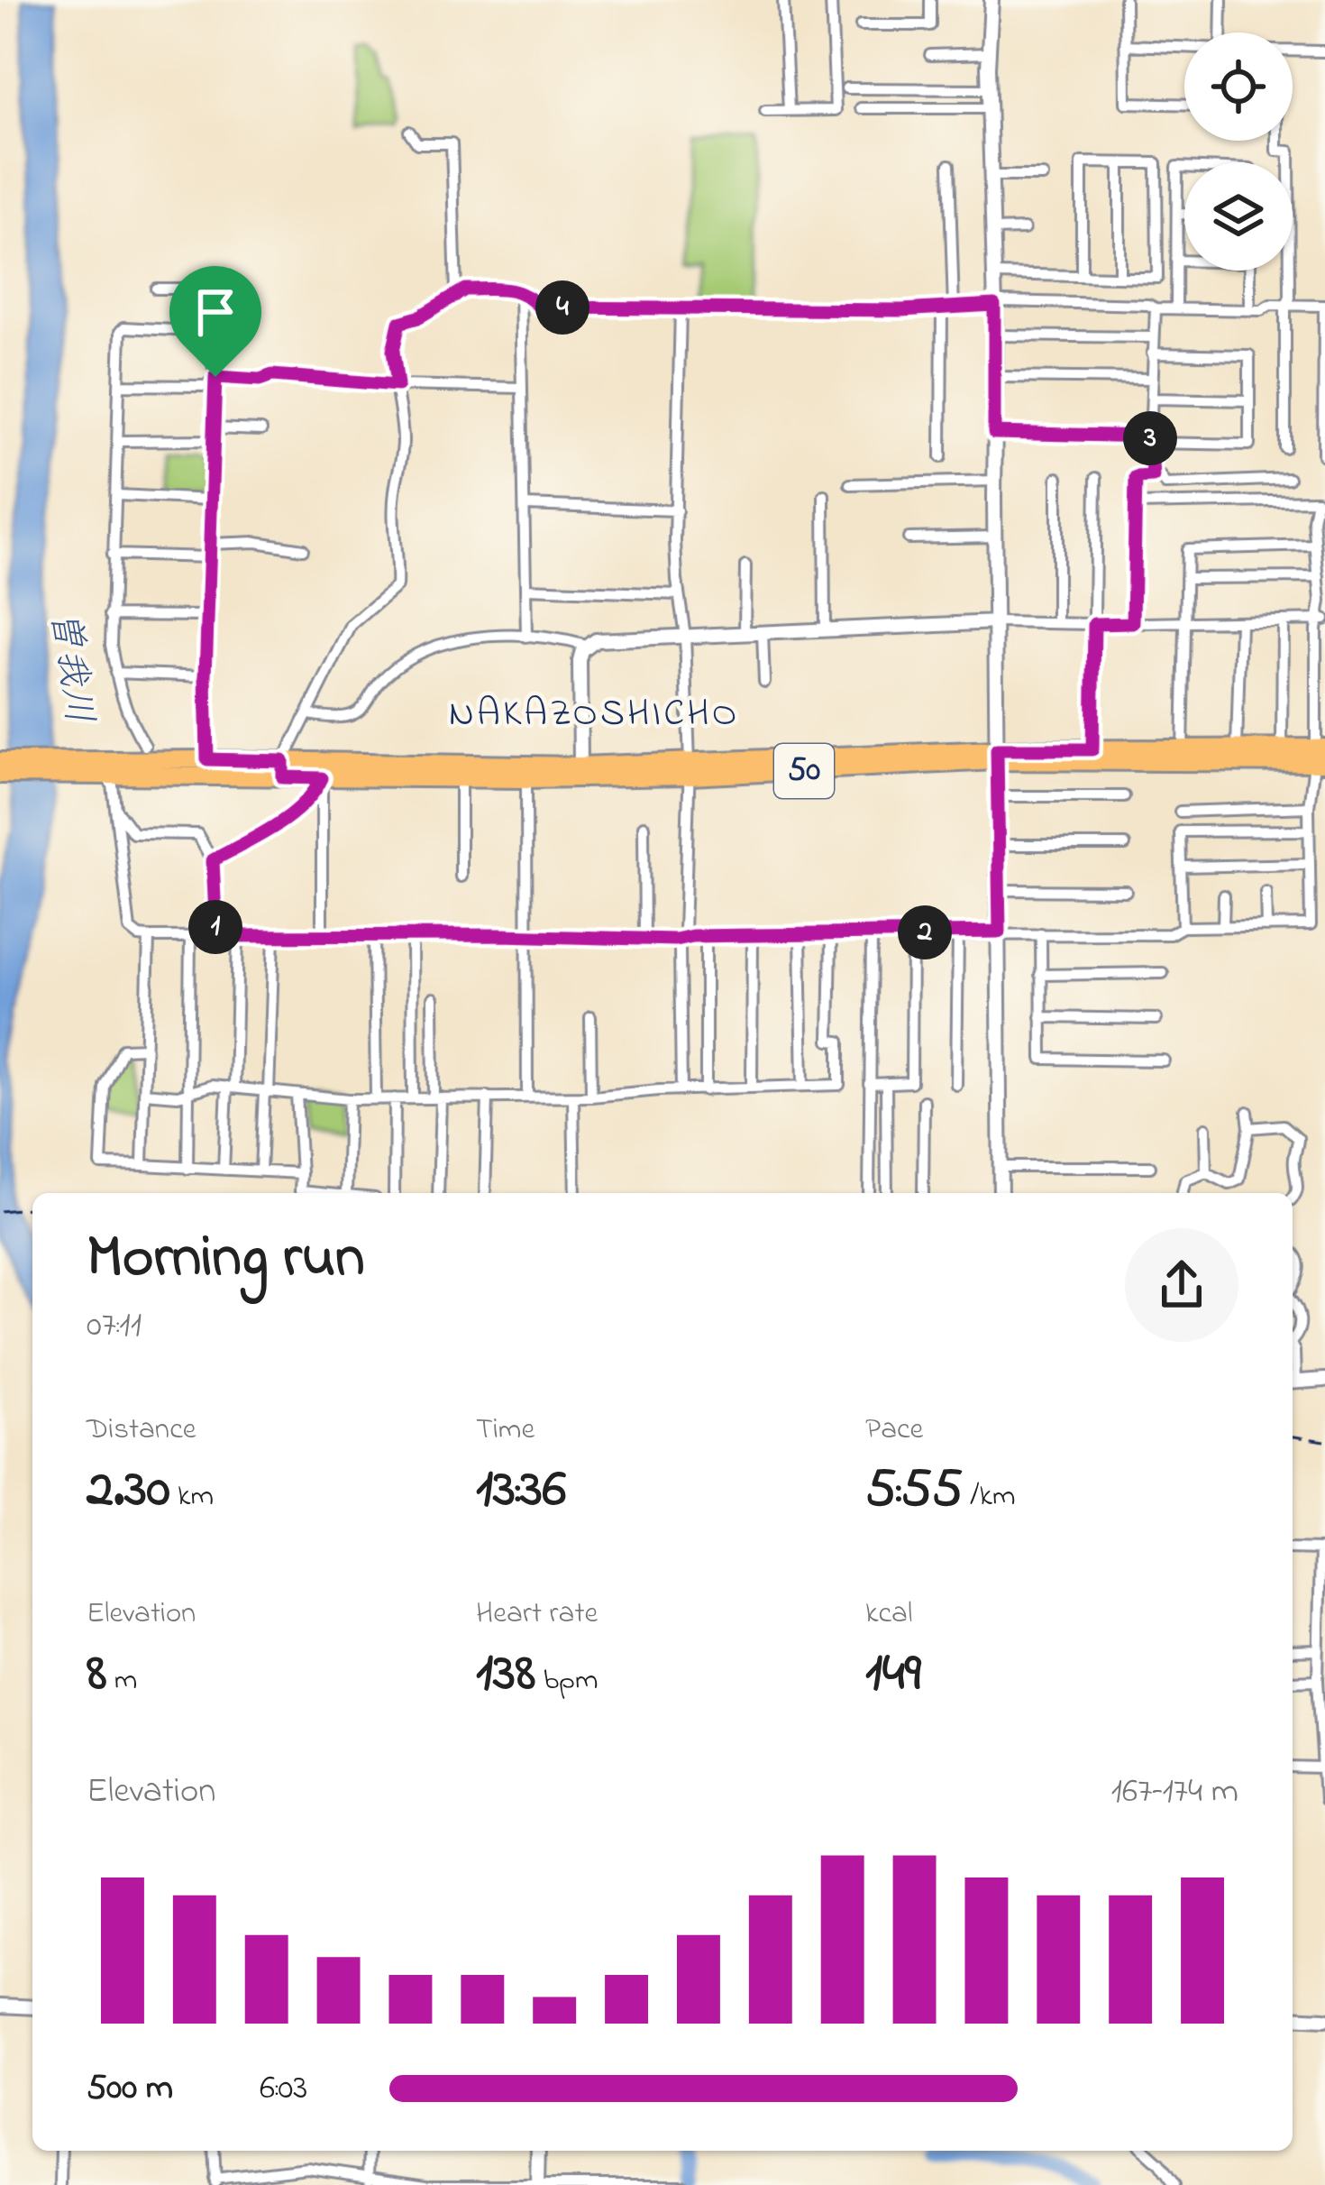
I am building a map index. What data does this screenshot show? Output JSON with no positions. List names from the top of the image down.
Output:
{
  "streets": {
    "main road": ["50"]
  },
  "districts": ["NAKAZOSHICHO"],
  "water": ["曽我川"],
  "page": {
    "pins": [
      "4",
      "3",
      "1",
      "2"
    ],
    "heading": ["Morning run", "07:11"],
    "stats": [
      ["Distance", "2.30 km"],
      ["Time", "13:36"],
      ["Pace", "5:55 /km"],
      ["Elevation", "8 m"],
      ["Heart rate", "138 bpm"],
      ["kcal", "149"]
    ],
    "chart": ["Elevation", "167–174 m"],
    "list": [
      {
        "name": "500 m",
        "note": "6:03"
      }
    ]
  }
}
